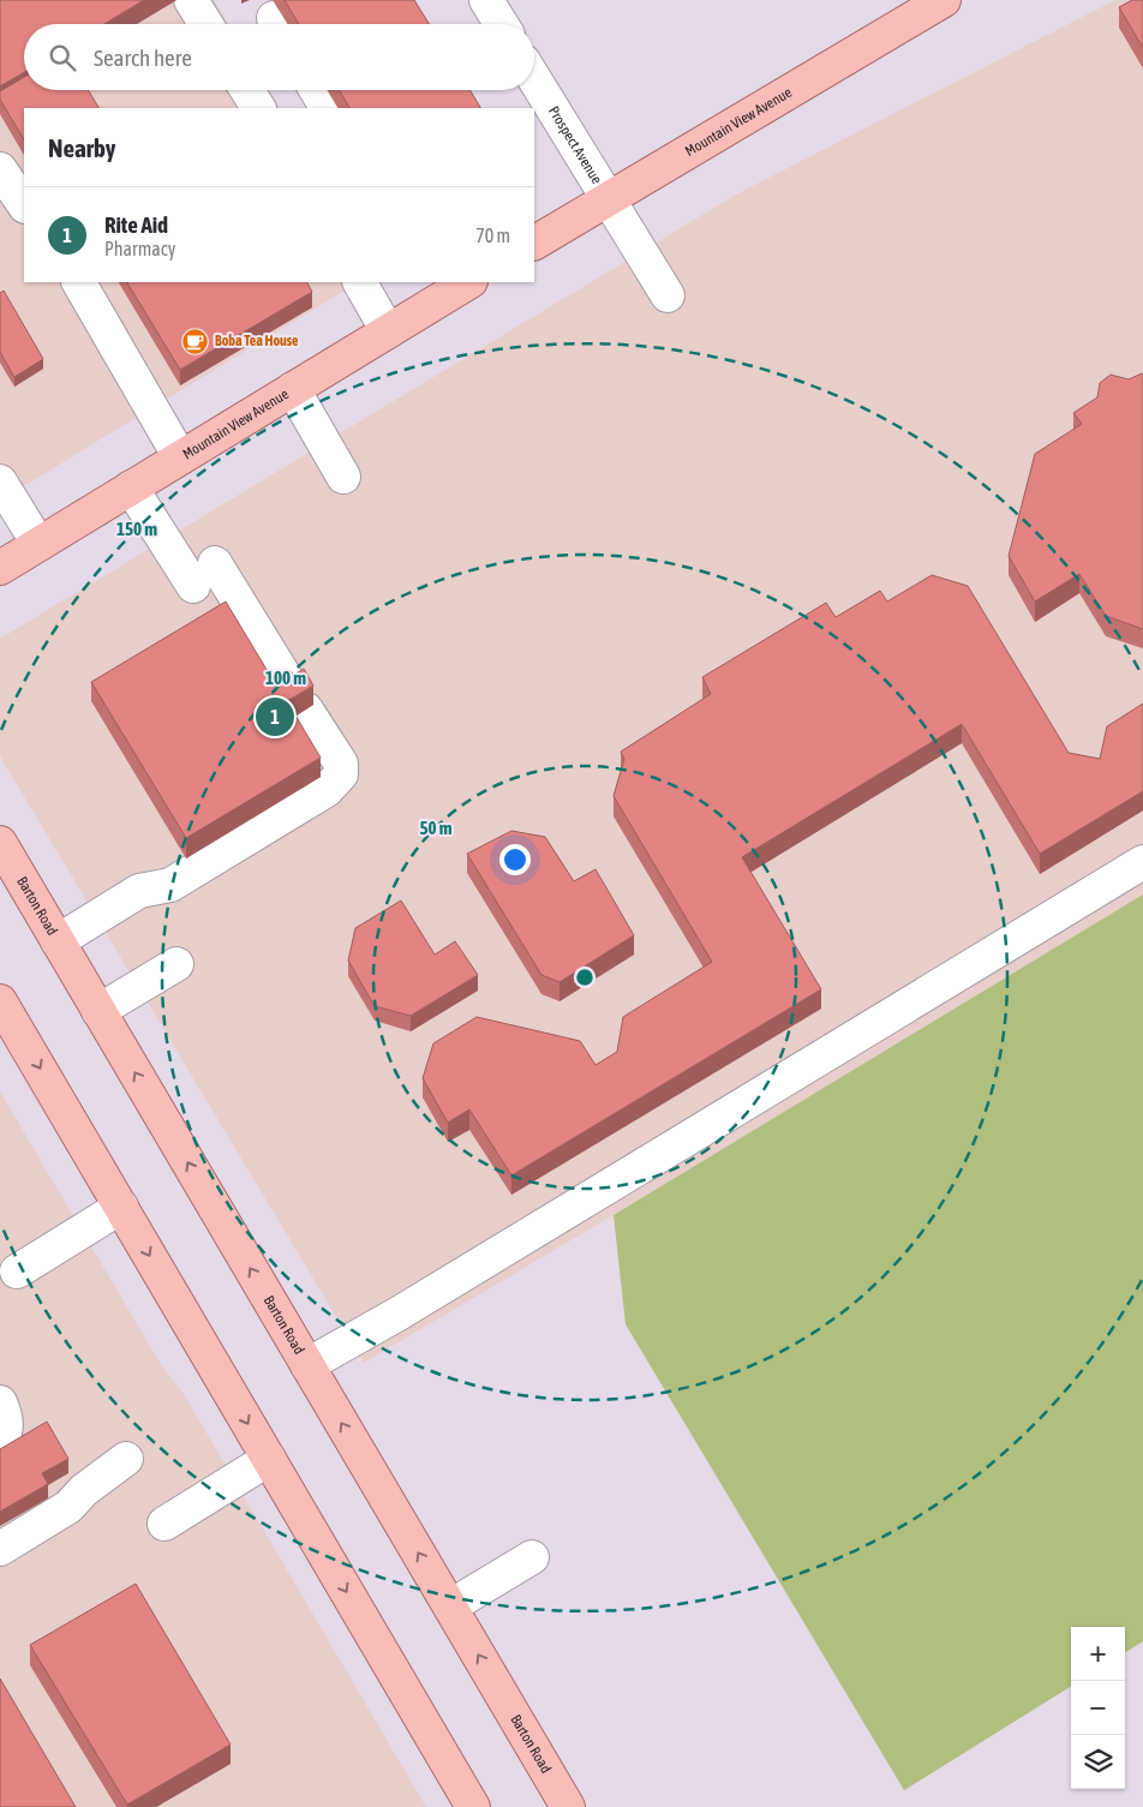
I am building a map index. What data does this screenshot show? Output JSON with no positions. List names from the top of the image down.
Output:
{
  "streets": {
    "main road": ["Mountain View Avenue", "Barton Road"],
    "street": ["Prospect Avenue"]
  },
  "crossings": [
    ["Mountain View Avenue", "Prospect Avenue"]
  ],
  "places": {
    "cafe": ["Boba Tea House"]
  },
  "page": {
    "search": "Search here",
    "heading": "Nearby",
    "list": [
      {
        "mark": "1",
        "name": "Rite Aid",
        "note": "Pharmacy",
        "value": "70 m"
      }
    ],
    "pins": "1",
    "map_buttons": ["+", "−"]
  },
  "rings": ["150 m", "100 m", "50 m"]
}
